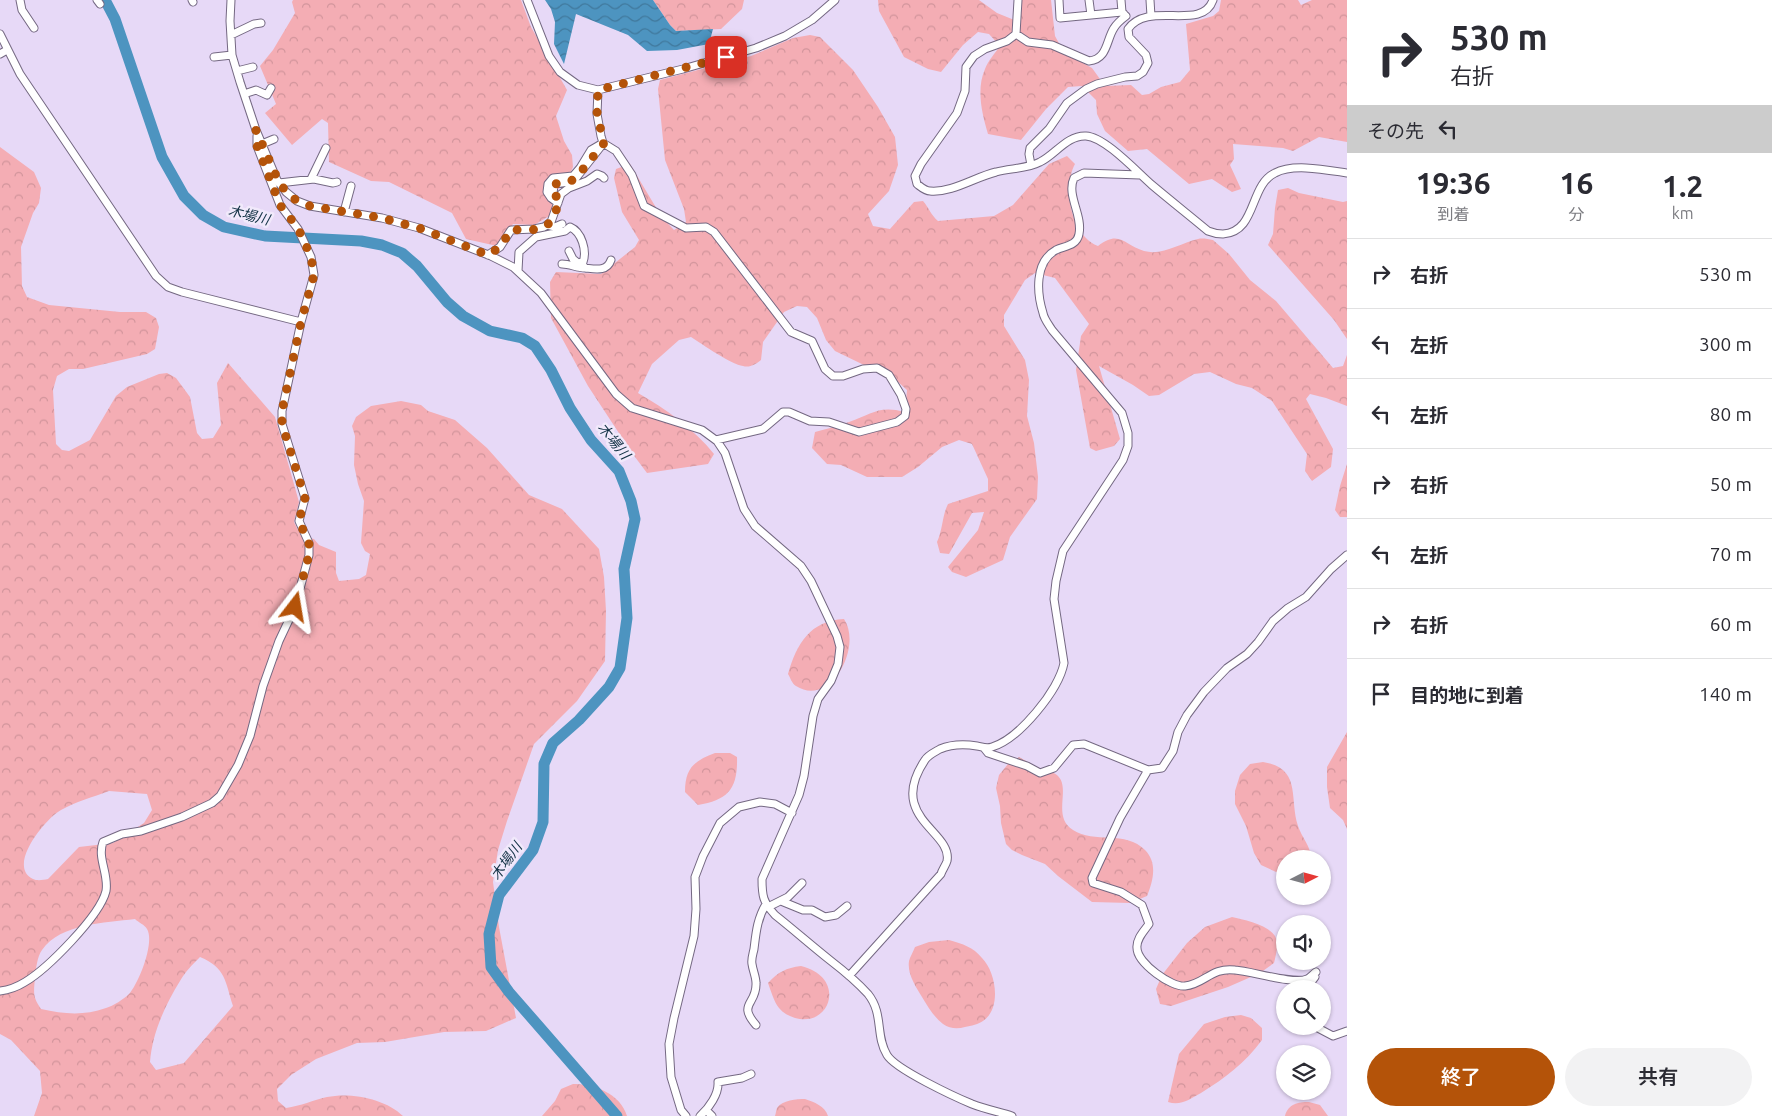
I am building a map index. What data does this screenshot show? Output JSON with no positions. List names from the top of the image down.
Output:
{
  "water": ["木場川"],
  "north": "right",
  "page": {
    "turn": ["530 m", "右折"],
    "then": "その先",
    "eta": [
      "19:36",
      "到着",
      "16",
      "分",
      "1.2",
      "km"
    ],
    "list": [
      {
        "name": "右折",
        "value": "530 m"
      },
      {
        "name": "左折",
        "value": "300 m"
      },
      {
        "name": "左折",
        "value": "80 m"
      },
      {
        "name": "右折",
        "value": "50 m"
      },
      {
        "name": "左折",
        "value": "70 m"
      },
      {
        "name": "右折",
        "value": "60 m"
      },
      {
        "name": "目的地に到着",
        "value": "140 m"
      }
    ],
    "buttons": ["終了", "共有"]
  }
}
